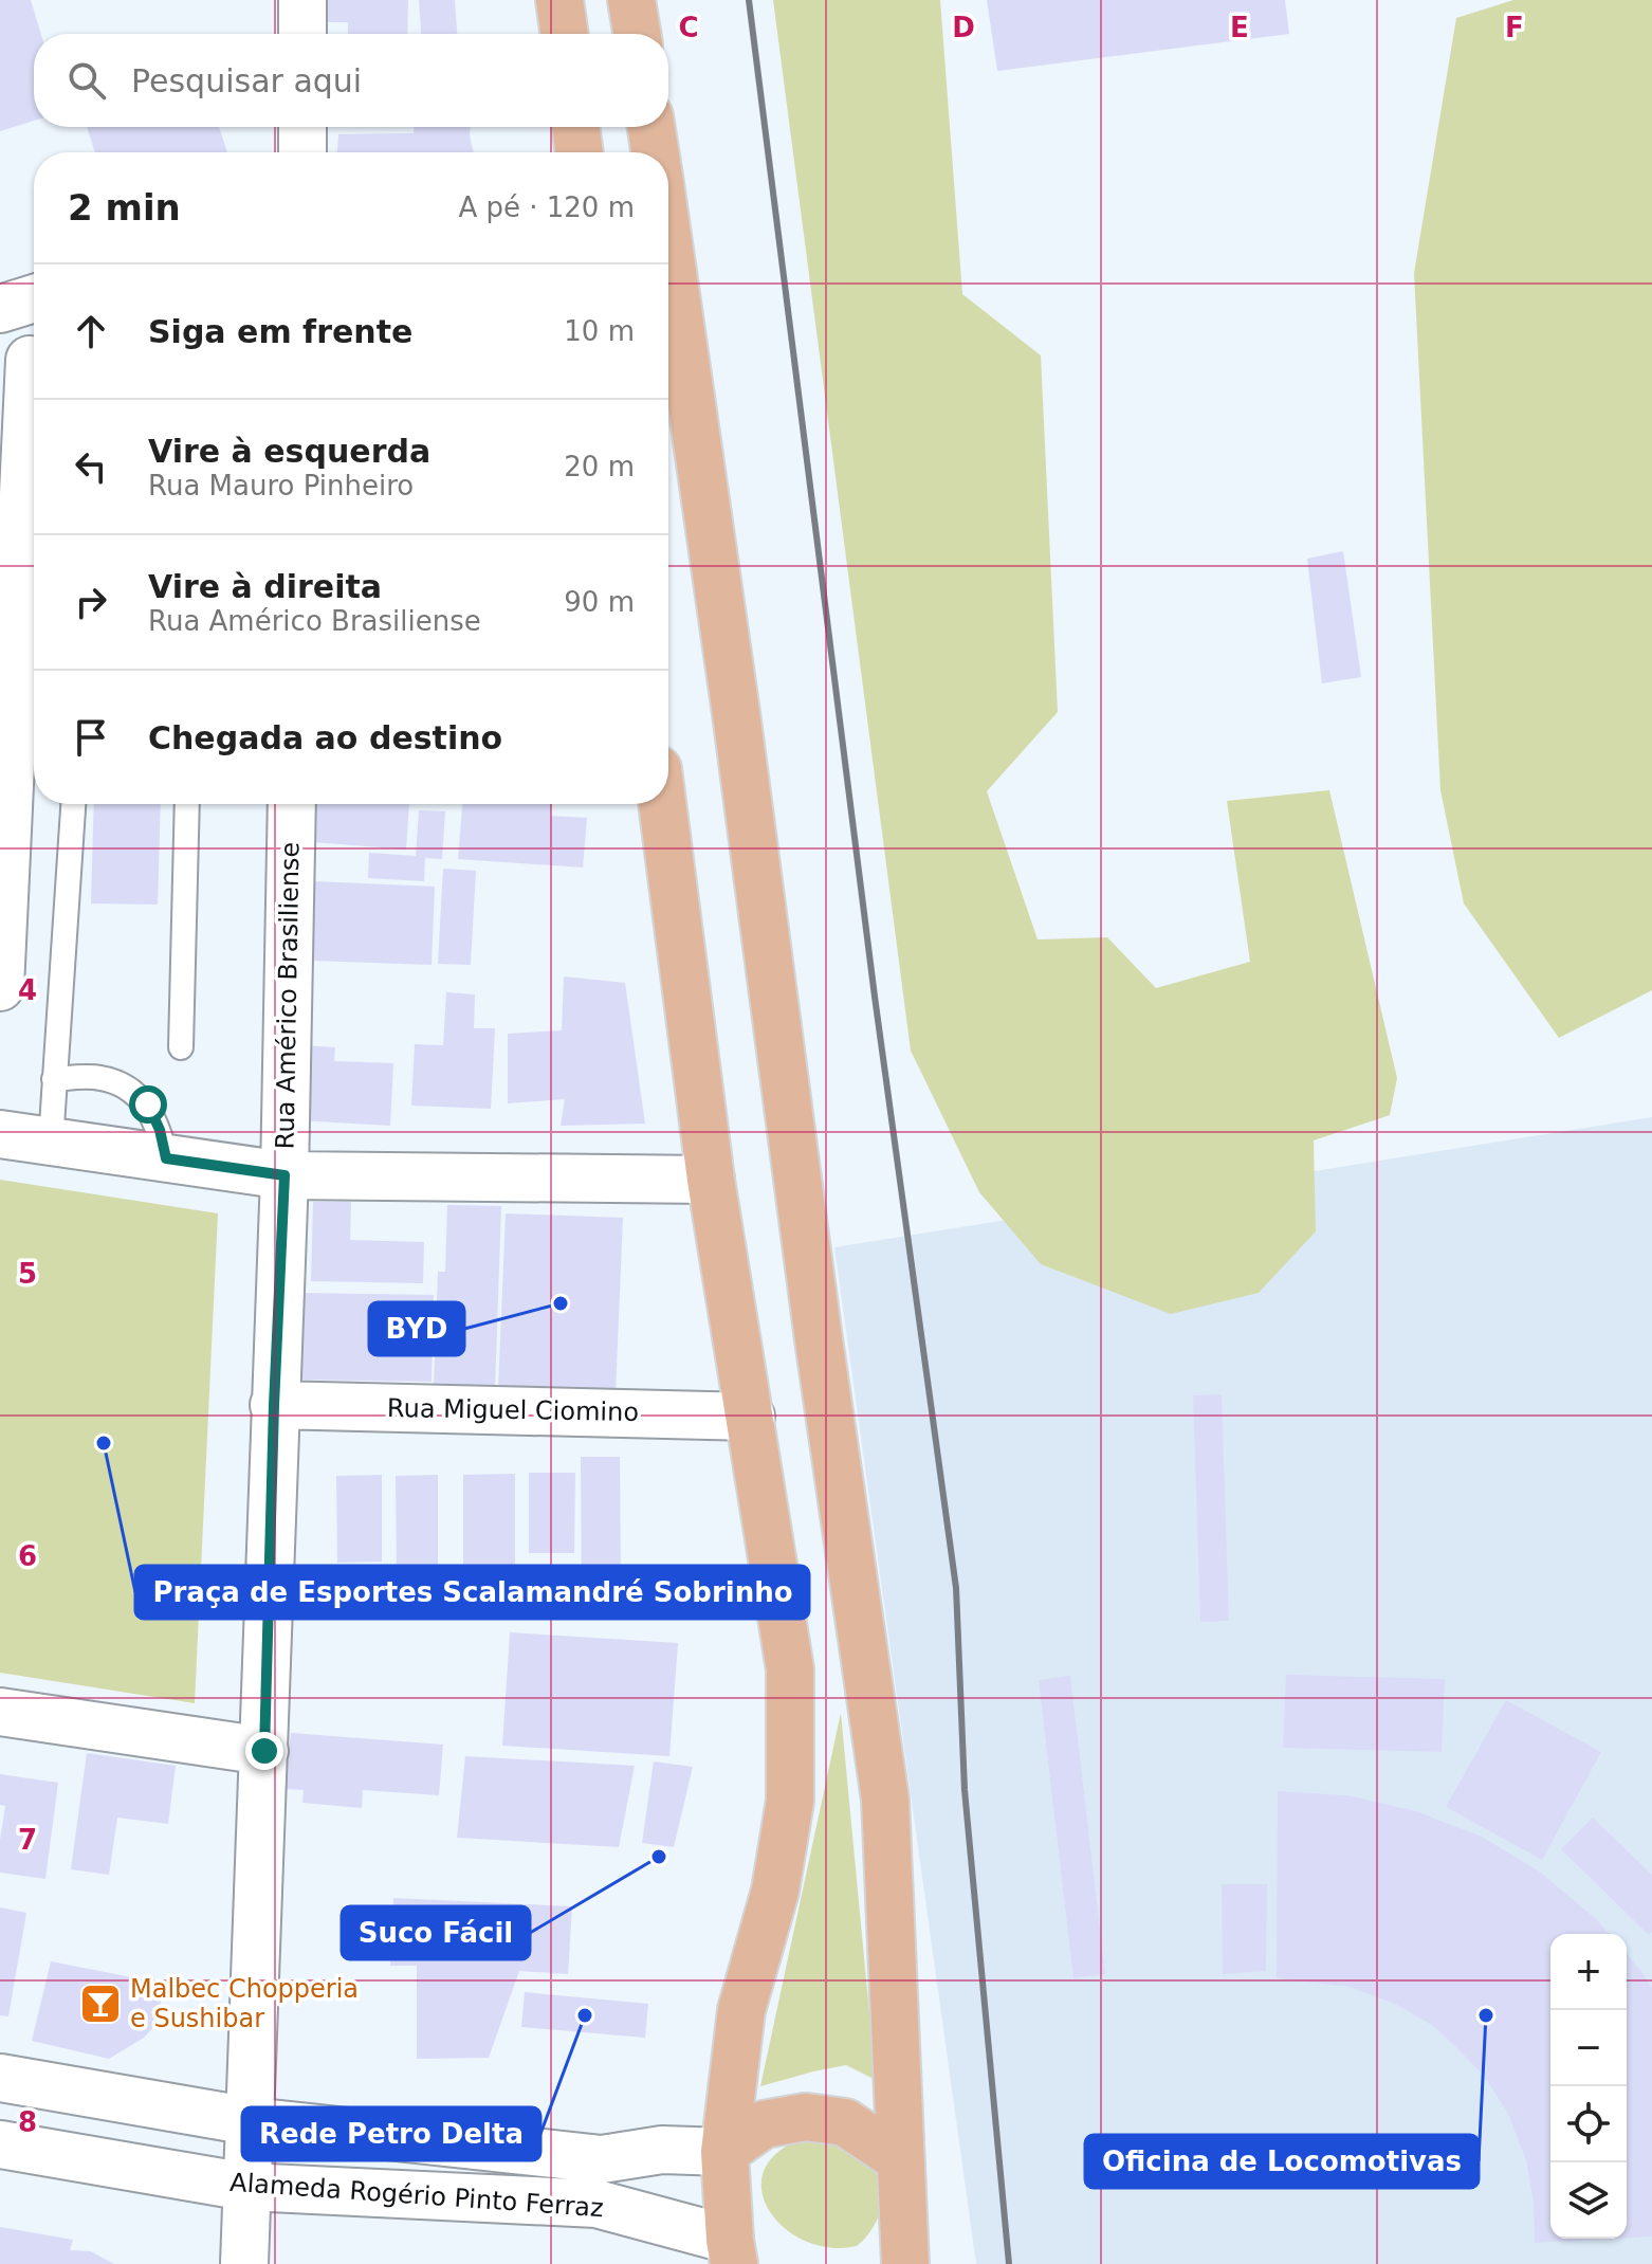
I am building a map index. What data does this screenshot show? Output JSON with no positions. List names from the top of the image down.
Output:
{
  "streets": {
    "street": ["Rua Américo Brasiliense", "Rua Miguel Ciomino", "Alameda Rogério Pinto Ferraz"]
  },
  "crossings": [
    ["Rua Américo Brasiliense", "Rua Miguel Ciomino"],
    ["Rua Américo Brasiliense", "Alameda Rogério Pinto Ferraz"]
  ],
  "places": {
    "other": [
      "BYD",
      "Praça de Esportes Scalamandré Sobrinho",
      "Suco Fácil",
      "Rede Petro Delta",
      "Oficina de Locomotivas"
    ],
    "bar": ["Malbec Chopperia e Sushibar"]
  },
  "page": {
    "search": "Pesquisar aqui",
    "heading": ["2 min", "A pé · 120 m"],
    "list": [
      ["Siga em frente", "10 m"],
      ["Vire à esquerda", "Rua Mauro Pinheiro", "20 m"],
      ["Vire à direita", "Rua Américo Brasiliense", "90 m"],
      "Chegada ao destino"
    ],
    "map_buttons": ["+", "−"]
  },
  "grid": {
    "columns": [
      "C",
      "D",
      "E",
      "F"
    ],
    "rows": [
      "4",
      "5",
      "6",
      "7",
      "8"
    ]
  }
}
